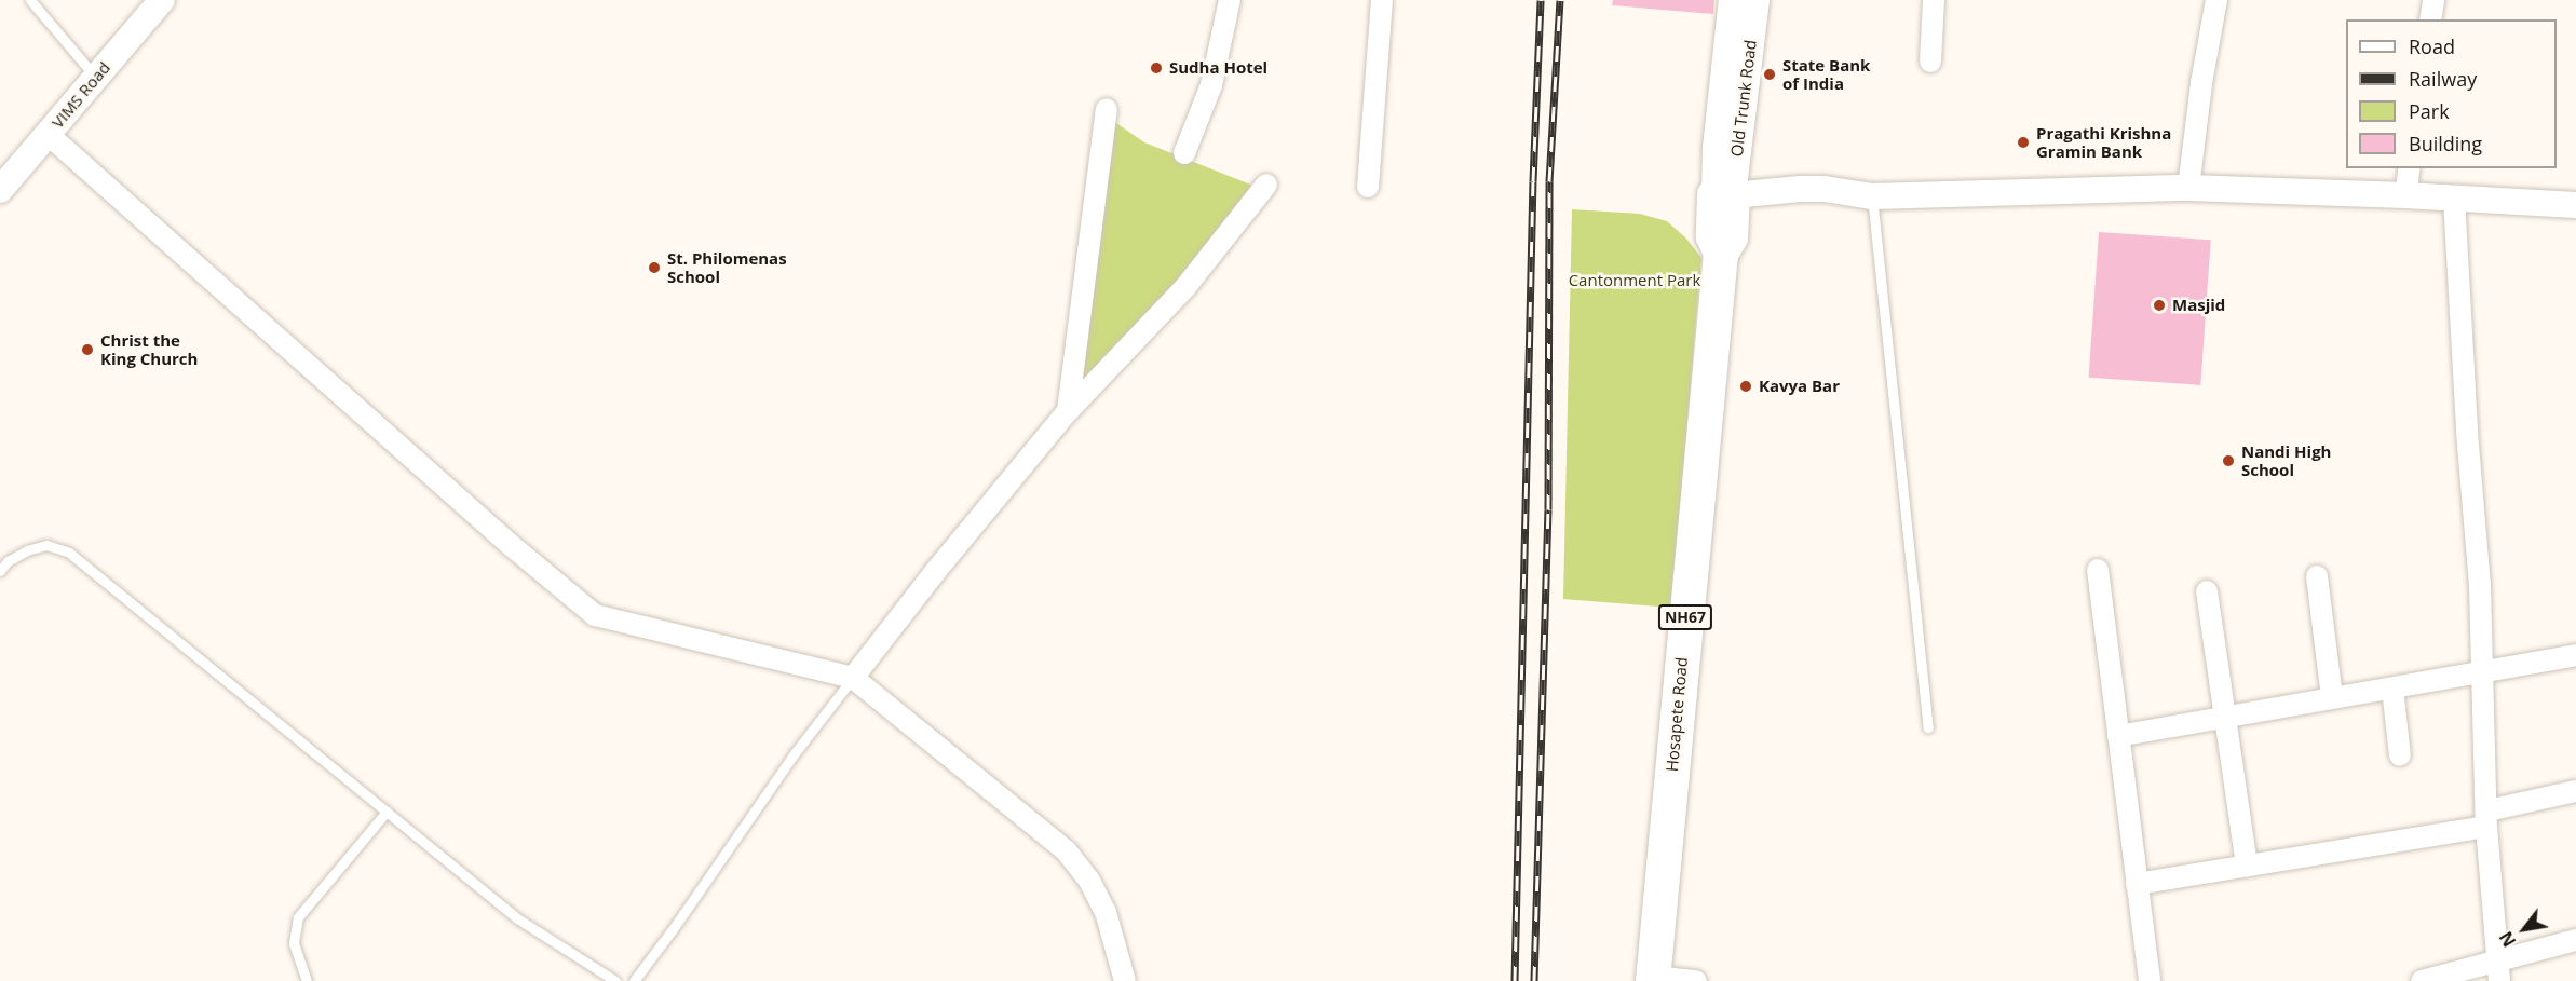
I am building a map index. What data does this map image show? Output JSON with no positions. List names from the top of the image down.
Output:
{
  "streets": {
    "highway": ["NH67", "Hosapete Road"],
    "street": ["VIMS Road", "Old Trunk Road"]
  },
  "crossings": [
    ["Old Trunk Road", "Hosapete Road"]
  ],
  "parks": ["Cantonment Park"],
  "places": [
    "Sudha Hotel",
    "State Bank of India",
    "Pragathi Krishna Gramin Bank",
    "St. Philomenas School",
    "Masjid",
    "Christ the King Church",
    "Kavya Bar",
    "Nandi High School"
  ],
  "legend": [
    "Road",
    "Railway",
    "Park",
    "Building"
  ],
  "north": "bottom left"
}
